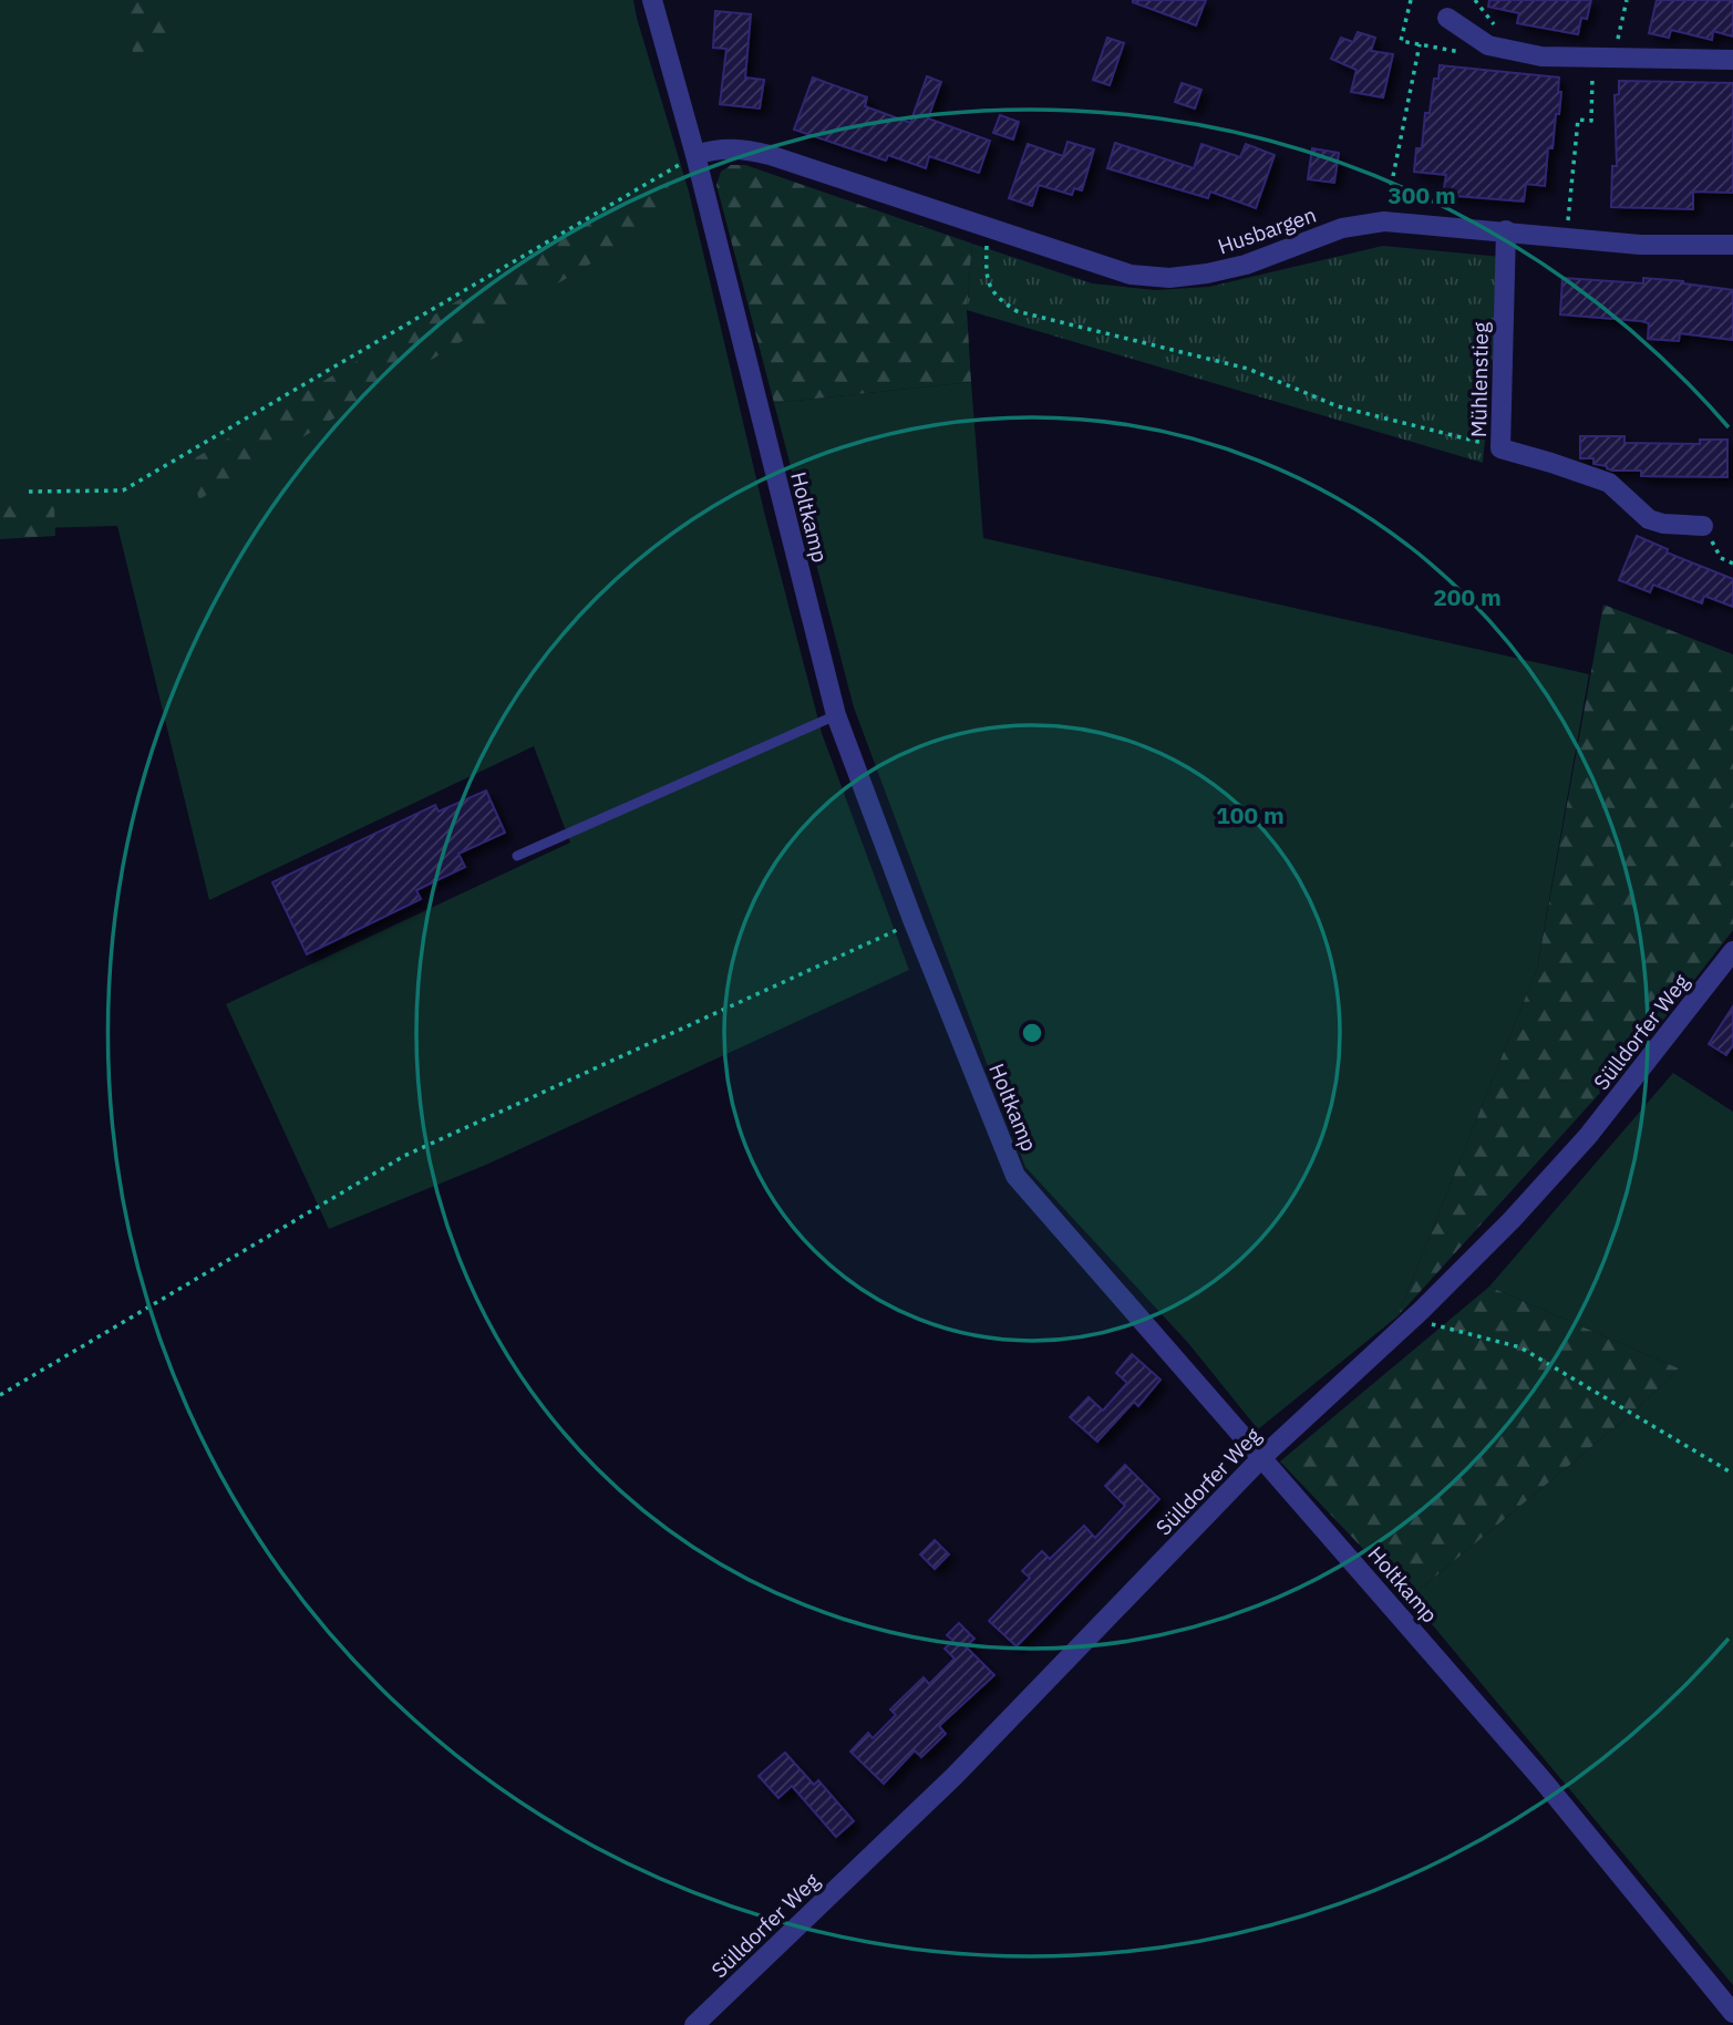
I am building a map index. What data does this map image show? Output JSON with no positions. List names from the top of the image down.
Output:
{
  "streets": {
    "street": [
      "Husbargen",
      "Mühlenstieg",
      "Holtkamp",
      "Sülldorfer Weg"
    ]
  },
  "crossings": [
    ["Husbargen", "Mühlenstieg"],
    ["Husbargen", "Holtkamp"],
    ["Holtkamp", "Sülldorfer Weg"]
  ],
  "rings": ["300 m", "200 m", "100 m"]
}
